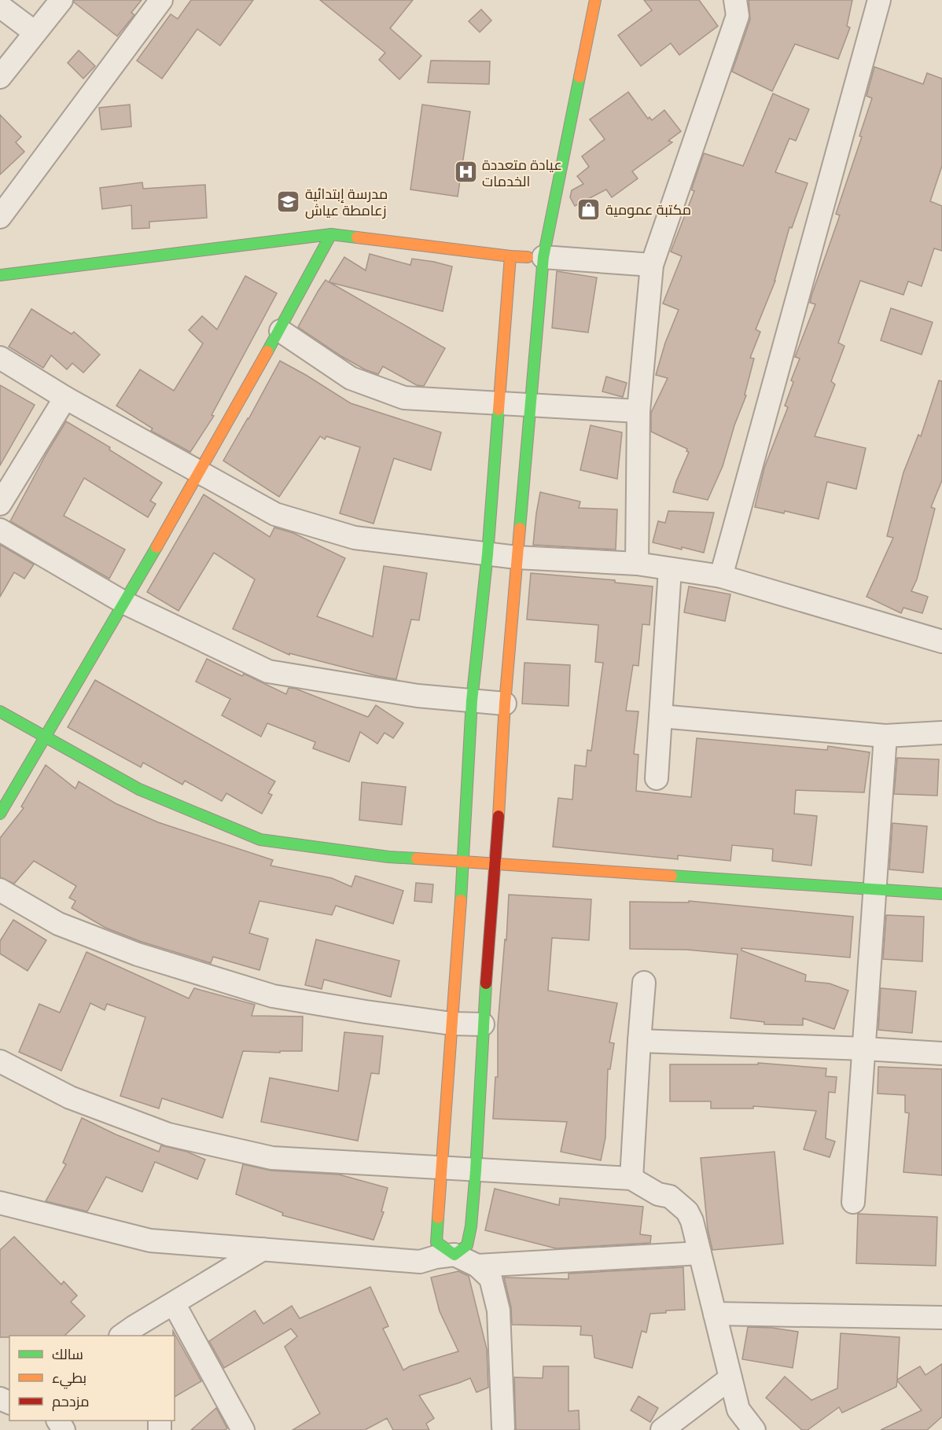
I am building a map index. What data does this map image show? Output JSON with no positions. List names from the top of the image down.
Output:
{
  "places": {
    "hospital": ["عيادة متعددة الخدمات"],
    "school or university": ["مدرسة إبتدائية زعامطة عياش"],
    "shop": ["مكتبة عمومية"]
  },
  "legend": ["سالك", "بطيء", "مزدحم"]
}
